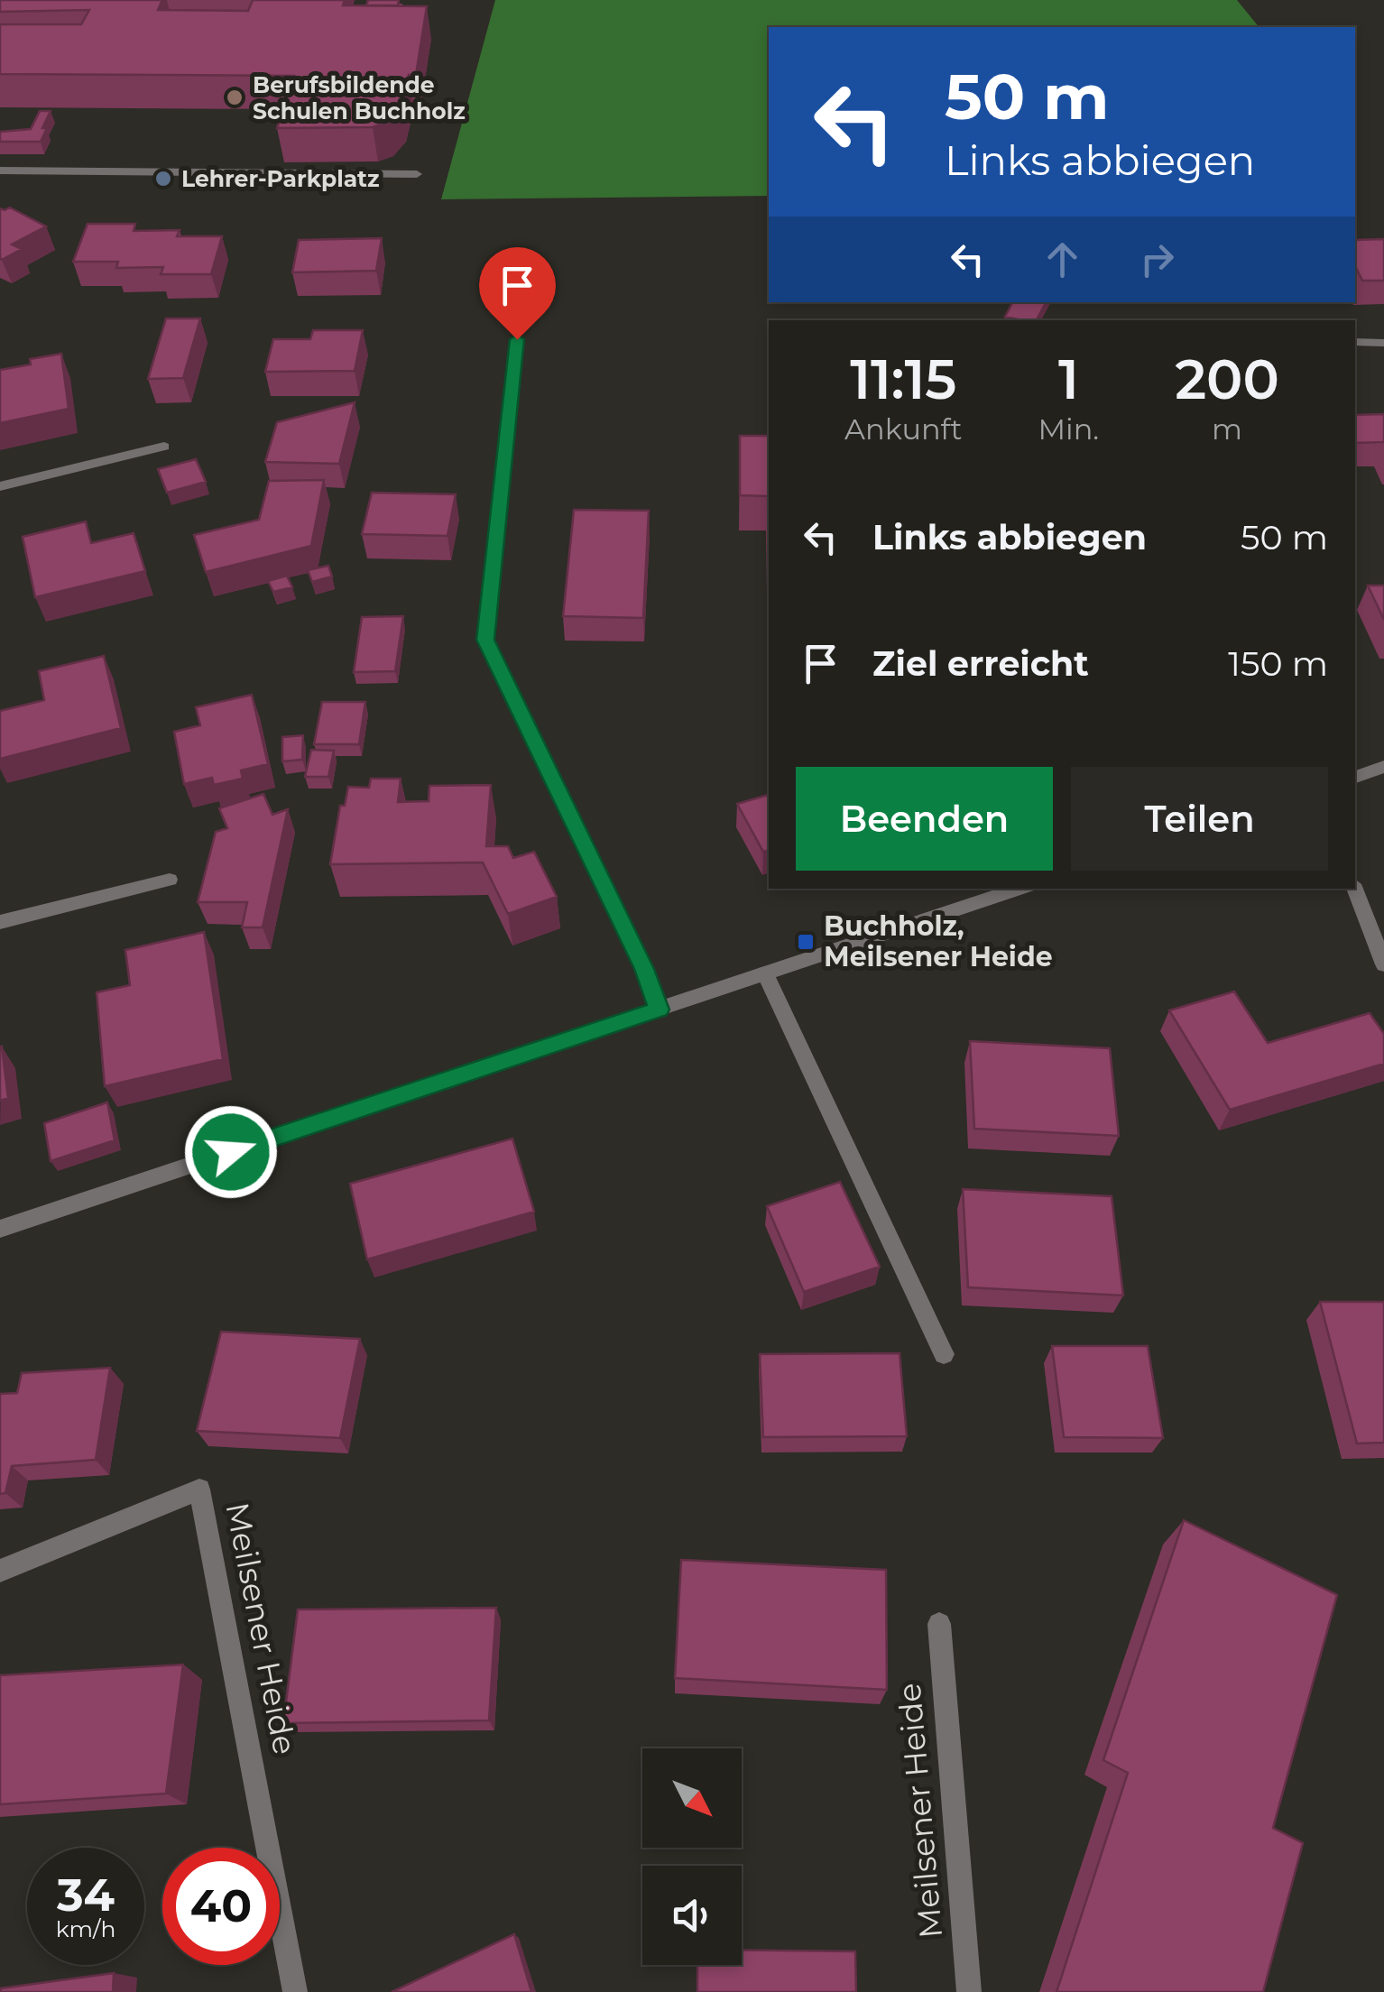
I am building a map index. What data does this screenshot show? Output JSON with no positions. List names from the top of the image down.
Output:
{
  "streets": {
    "street": ["Meilsener Heide"]
  },
  "places": {
    "other": ["Berufsbildende Schulen Buchholz", "Lehrer-Parkplatz"],
    "transit": ["Buchholz, Meilsener Heide"]
  },
  "north": "bottom right",
  "page": {
    "turn": ["50 m", "Links abbiegen"],
    "eta": [
      "11:15",
      "Ankunft",
      "1",
      "Min.",
      "200",
      "m"
    ],
    "list": [
      {
        "name": "Links abbiegen",
        "value": "50 m"
      },
      {
        "name": "Ziel erreicht",
        "value": "150 m"
      }
    ],
    "buttons": ["Beenden", "Teilen"],
    "speed": "34 km/h",
    "limit": "40"
  }
}
